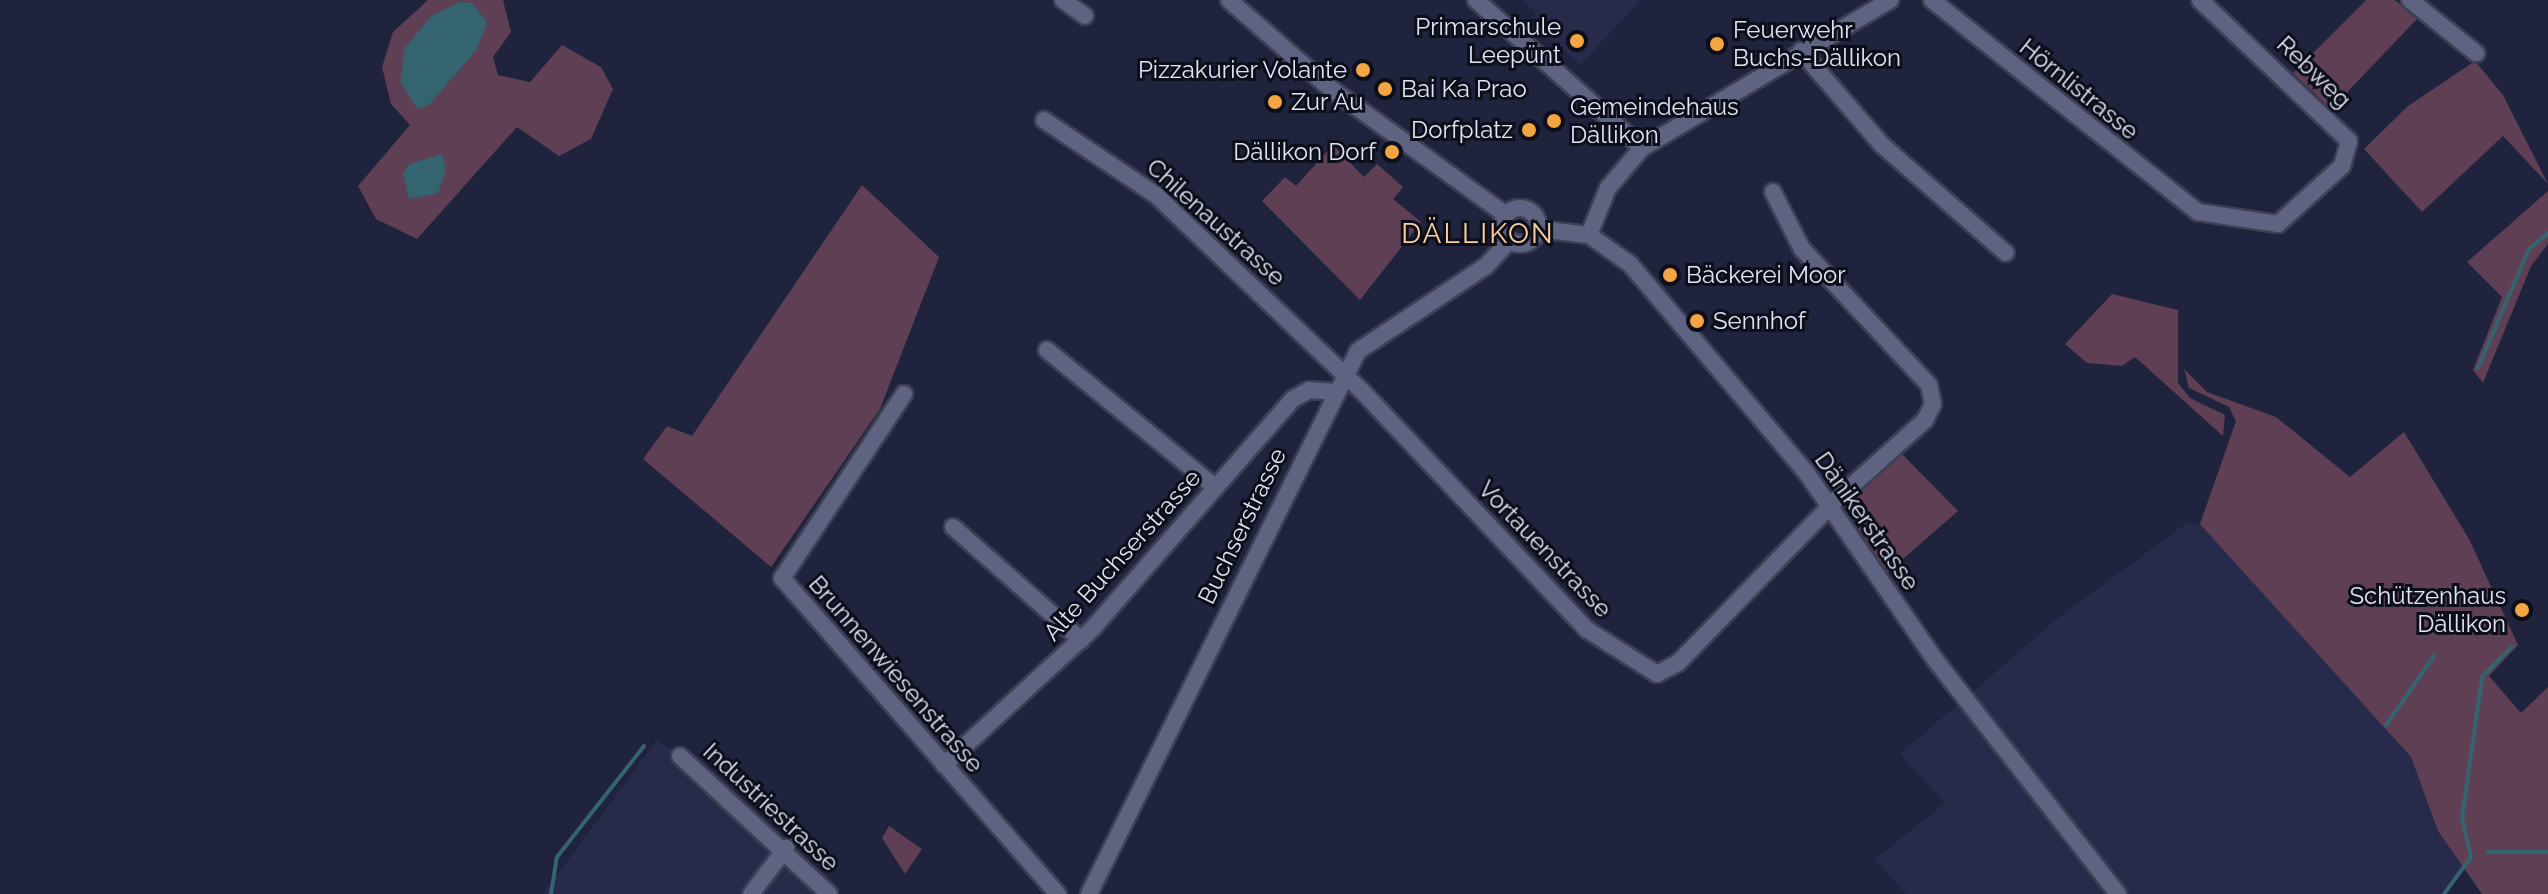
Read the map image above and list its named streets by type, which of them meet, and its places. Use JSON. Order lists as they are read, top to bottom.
{
  "streets": {
    "street": [
      "Rebweg",
      "Hörnlistrasse",
      "Chilenaustrasse",
      "Dänikerstrasse",
      "Buchserstrasse",
      "Vortauenstrasse",
      "Alte Buchserstrasse",
      "Brunnenwiesenstrasse",
      "Industriestrasse"
    ]
  },
  "crossings": [
    ["Rebweg", "Hörnlistrasse"],
    ["Chilenaustrasse", "Buchserstrasse"],
    ["Chilenaustrasse", "Vortauenstrasse"],
    ["Dänikerstrasse", "Vortauenstrasse"],
    ["Buchserstrasse", "Vortauenstrasse"],
    ["Buchserstrasse", "Alte Buchserstrasse"],
    ["Alte Buchserstrasse", "Brunnenwiesenstrasse"]
  ],
  "districts": ["DÄLLIKON"],
  "places": [
    "Primarschule Leepünt",
    "Feuerwehr Buchs-Dällikon",
    "Pizzakurier Volante",
    "Bai Ka Prao",
    "Zur Au",
    "Gemeindehaus Dällikon",
    "Dorfplatz",
    "Dällikon Dorf",
    "Bäckerei Moor",
    "Sennhof",
    "Schützenhaus Dällikon"
  ]
}
